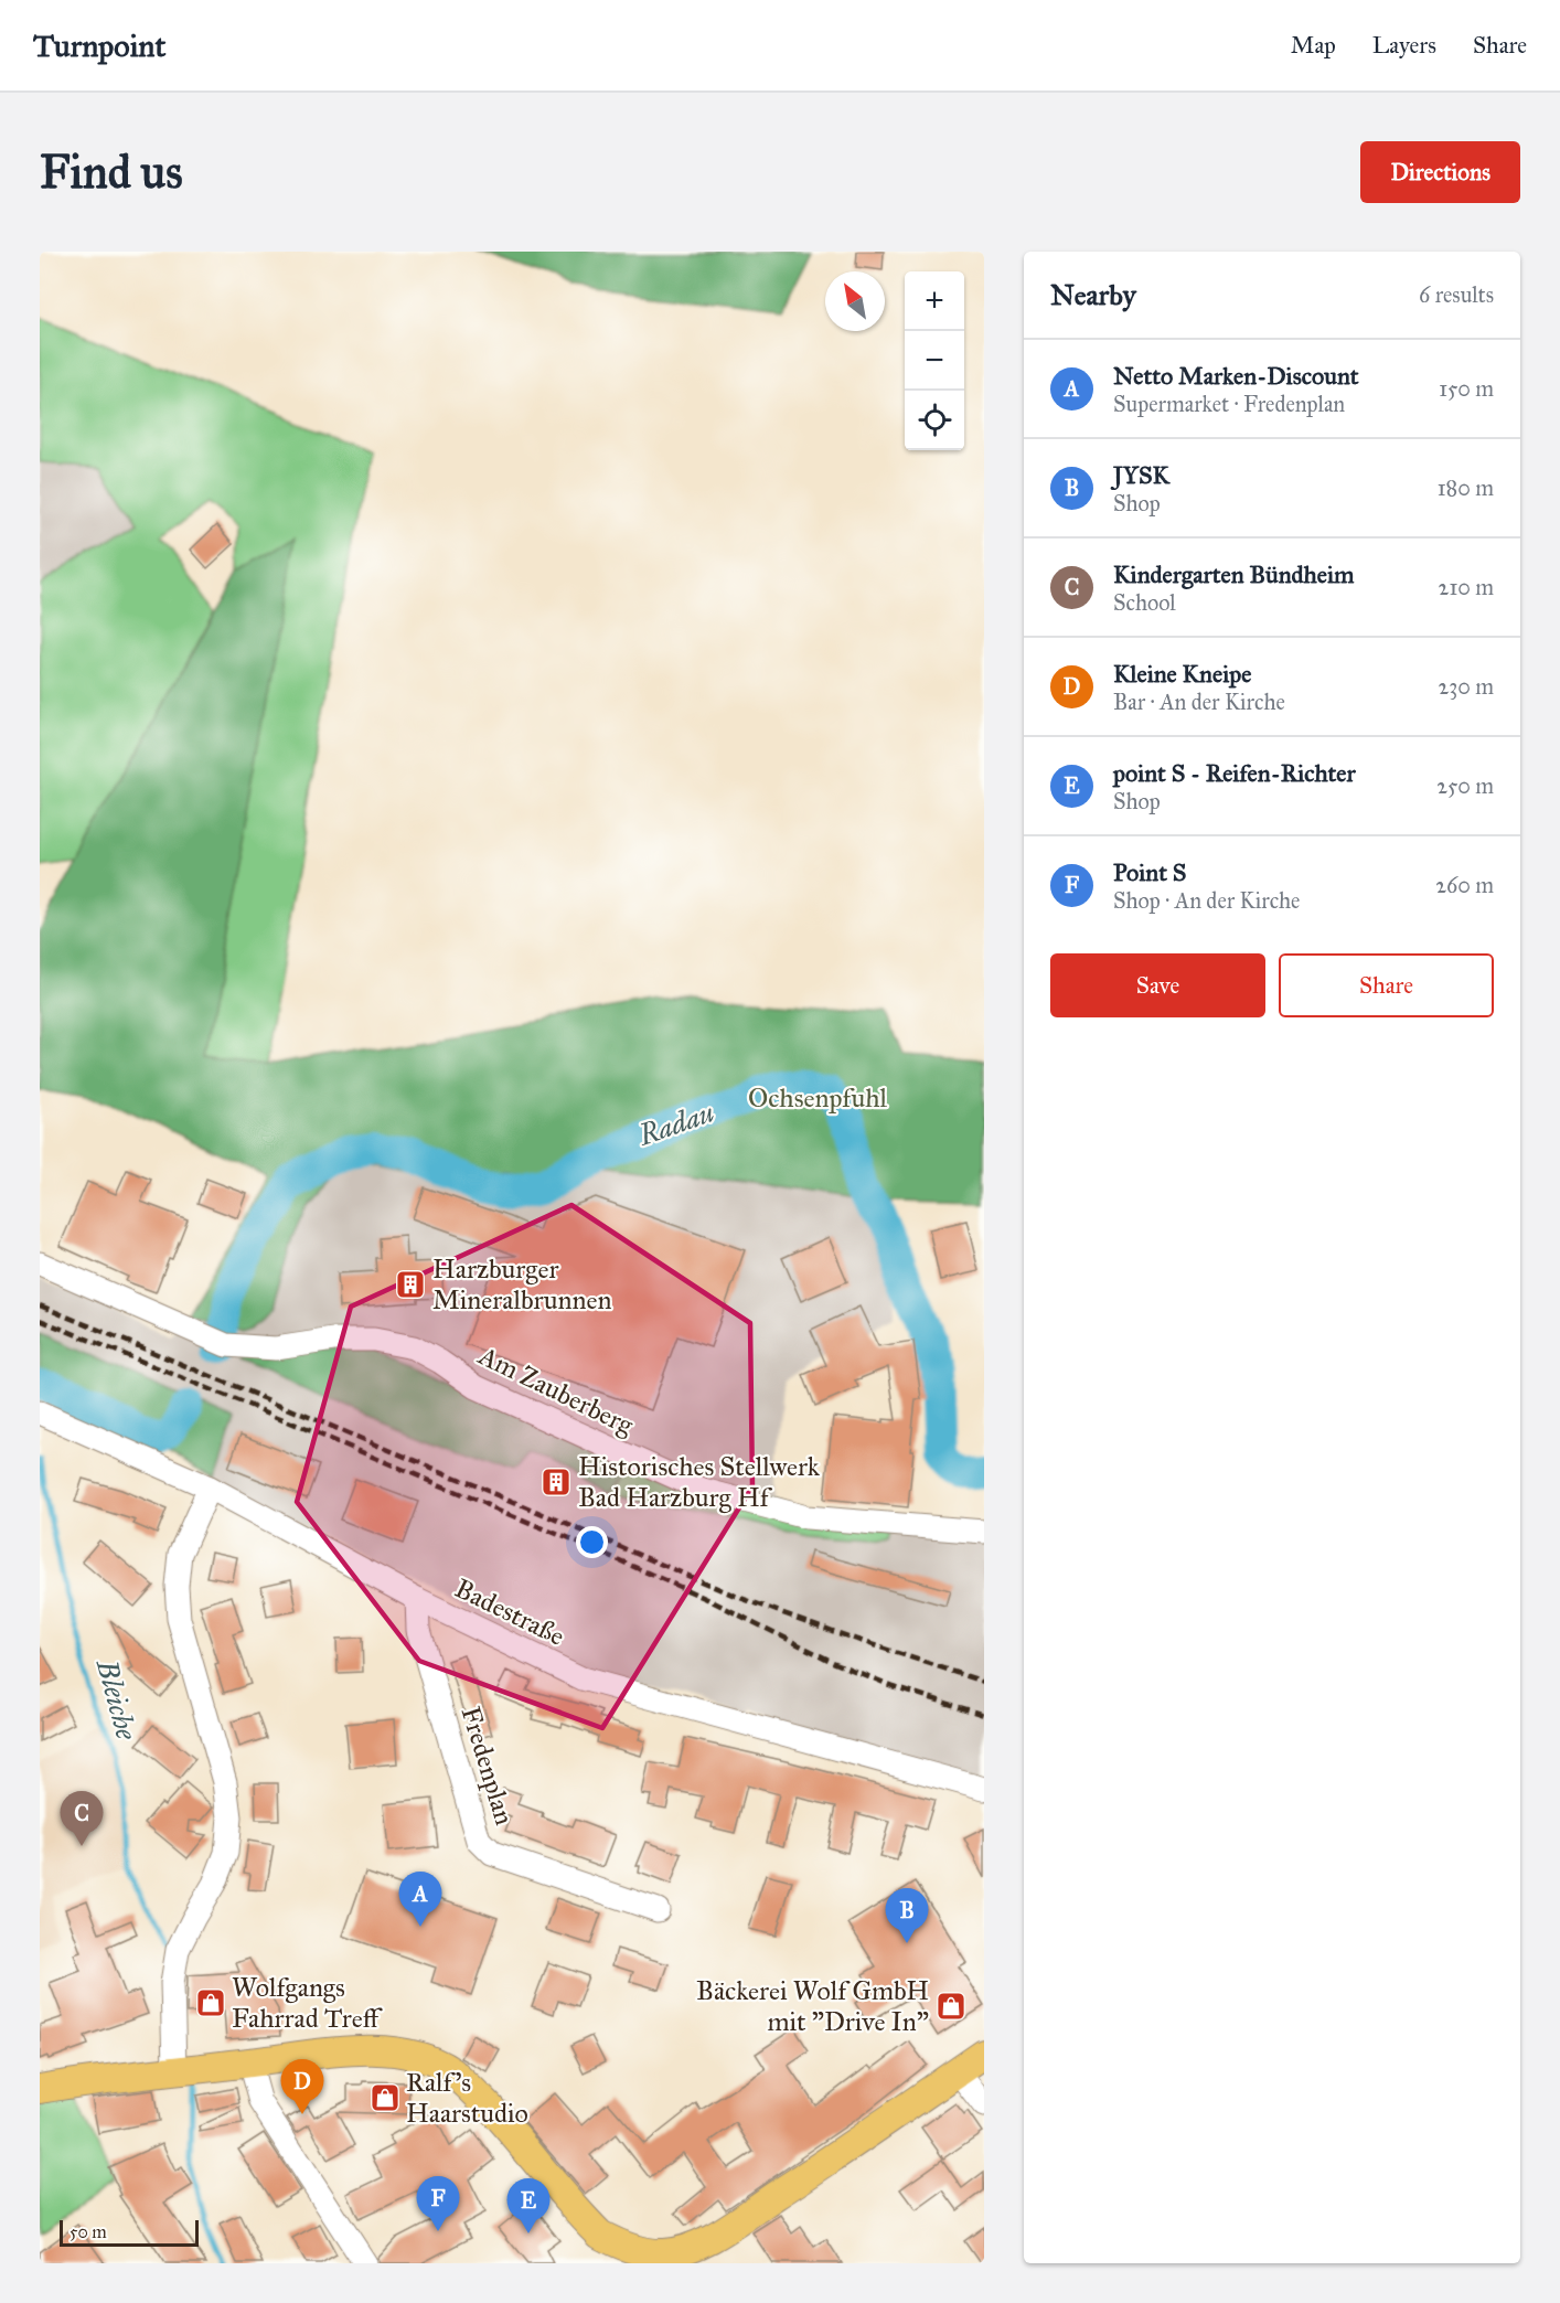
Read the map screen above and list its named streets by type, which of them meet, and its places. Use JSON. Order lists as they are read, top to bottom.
{
  "streets": {
    "street": ["Am Zauberberg", "Badestraße", "Fredenplan"]
  },
  "crossings": [
    ["Badestraße", "Fredenplan"]
  ],
  "water": ["Radau", "Bleiche"],
  "parks": ["Ochsenpfuhl"],
  "places": {
    "building": ["Harzburger Mineralbrunnen", "Historisches Stellwerk Bad Harzburg Hf"],
    "shop": ["Wolfgangs Fahrrad Treff", "Bäckerei Wolf GmbH mit \"Drive In\"", "Ralf's Haarstudio"]
  },
  "scale_bar": "50 m",
  "north": "top left",
  "page": {
    "header": "Turnpoint",
    "nav": ["Map", "Layers", "Share"],
    "buttons": [
      "Directions",
      ["Save", "Share"]
    ],
    "title": "Find us",
    "heading": ["Nearby", "6 results"],
    "map_buttons": ["+", "−"],
    "list": [
      {
        "mark": "A",
        "name": "Netto Marken-Discount",
        "note": "Supermarket · Fredenplan",
        "value": "150 m"
      },
      {
        "mark": "B",
        "name": "JYSK",
        "note": "Shop",
        "value": "180 m"
      },
      {
        "mark": "C",
        "name": "Kindergarten Bündheim",
        "note": "School",
        "value": "210 m"
      },
      {
        "mark": "D",
        "name": "Kleine Kneipe",
        "note": "Bar · An der Kirche",
        "value": "230 m"
      },
      {
        "mark": "E",
        "name": "point S - Reifen-Richter",
        "note": "Shop",
        "value": "250 m"
      },
      {
        "mark": "F",
        "name": "Point S",
        "note": "Shop · An der Kirche",
        "value": "260 m"
      }
    ],
    "pins": [
      "C",
      "A",
      "B",
      "D",
      "F",
      "E"
    ],
    "scale": "50 m"
  }
}
